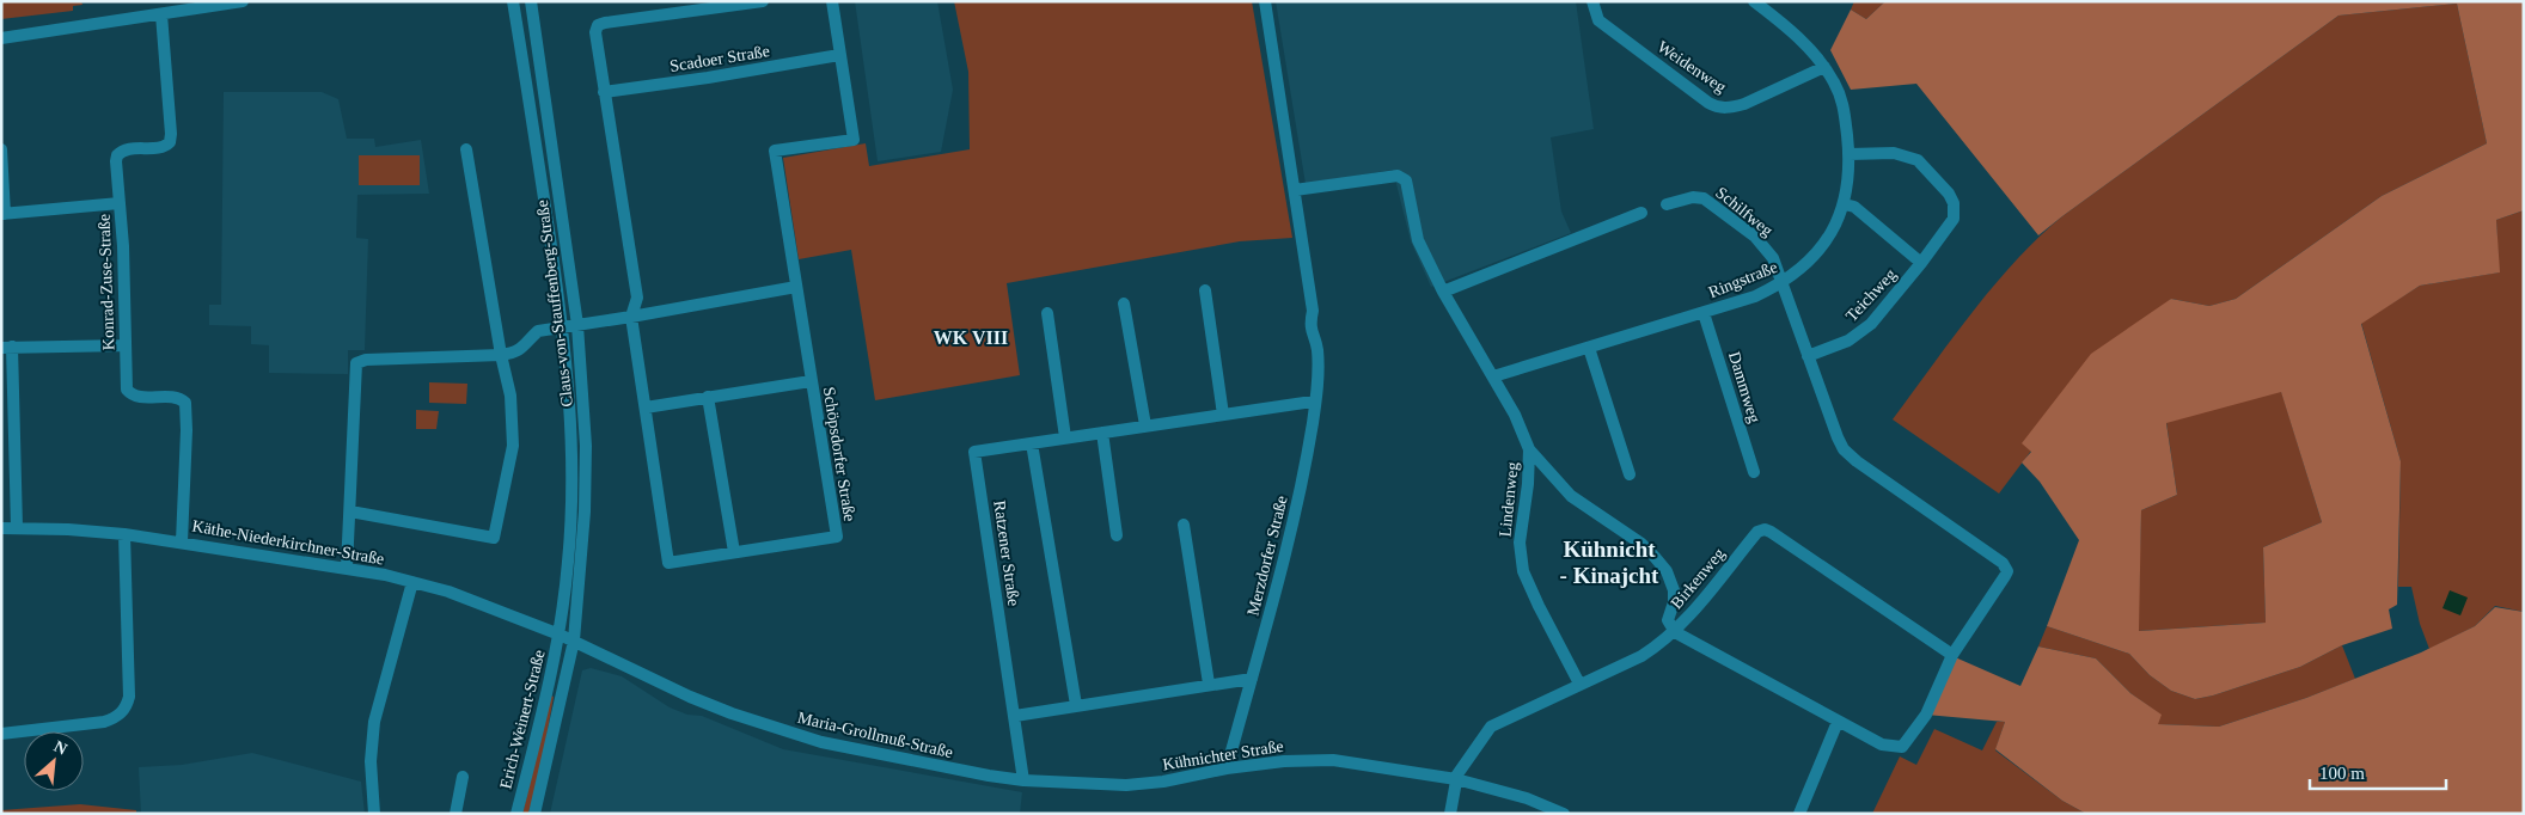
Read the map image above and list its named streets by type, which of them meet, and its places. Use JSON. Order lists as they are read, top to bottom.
{
  "streets": {
    "street": [
      "Scadoer Straße",
      "Weidenweg",
      "Schilfweg",
      "Ringstraße",
      "Konrad-Zuse-Straße",
      "Teichweg",
      "Claus-von-Stauffenberg-Straße",
      "Dammweg",
      "Schöpsdorfer Straße",
      "Lindenweg",
      "Käthe-Niederkirchner-Straße",
      "Ratzener Straße",
      "Merzdorfer Straße",
      "Birkenweg",
      "Erich-Weinert-Straße",
      "Maria-Grollmuß-Straße",
      "Kühnichter Straße"
    ]
  },
  "crossings": [
    ["Scadoer Straße", "Schöpsdorfer Straße"],
    ["Weidenweg", "Ringstraße"],
    ["Schilfweg", "Ringstraße"],
    ["Ringstraße", "Teichweg"],
    ["Ringstraße", "Dammweg"],
    ["Ringstraße", "Lindenweg"],
    ["Konrad-Zuse-Straße", "Käthe-Niederkirchner-Straße"],
    ["Teichweg", "Birkenweg"],
    ["Claus-von-Stauffenberg-Straße", "Käthe-Niederkirchner-Straße"],
    ["Claus-von-Stauffenberg-Straße", "Erich-Weinert-Straße"],
    ["Claus-von-Stauffenberg-Straße", "Maria-Grollmuß-Straße"],
    ["Lindenweg", "Merzdorfer Straße"],
    ["Lindenweg", "Birkenweg"],
    ["Käthe-Niederkirchner-Straße", "Erich-Weinert-Straße"],
    ["Käthe-Niederkirchner-Straße", "Maria-Grollmuß-Straße"],
    ["Ratzener Straße", "Merzdorfer Straße"],
    ["Ratzener Straße", "Maria-Grollmuß-Straße"],
    ["Ratzener Straße", "Kühnichter Straße"],
    ["Merzdorfer Straße", "Kühnichter Straße"],
    ["Erich-Weinert-Straße", "Maria-Grollmuß-Straße"],
    ["Maria-Grollmuß-Straße", "Kühnichter Straße"]
  ],
  "districts": ["WK VIII", "Kühnicht - Kinajcht"],
  "scale_bar": "100 m",
  "north": "top right"
}
